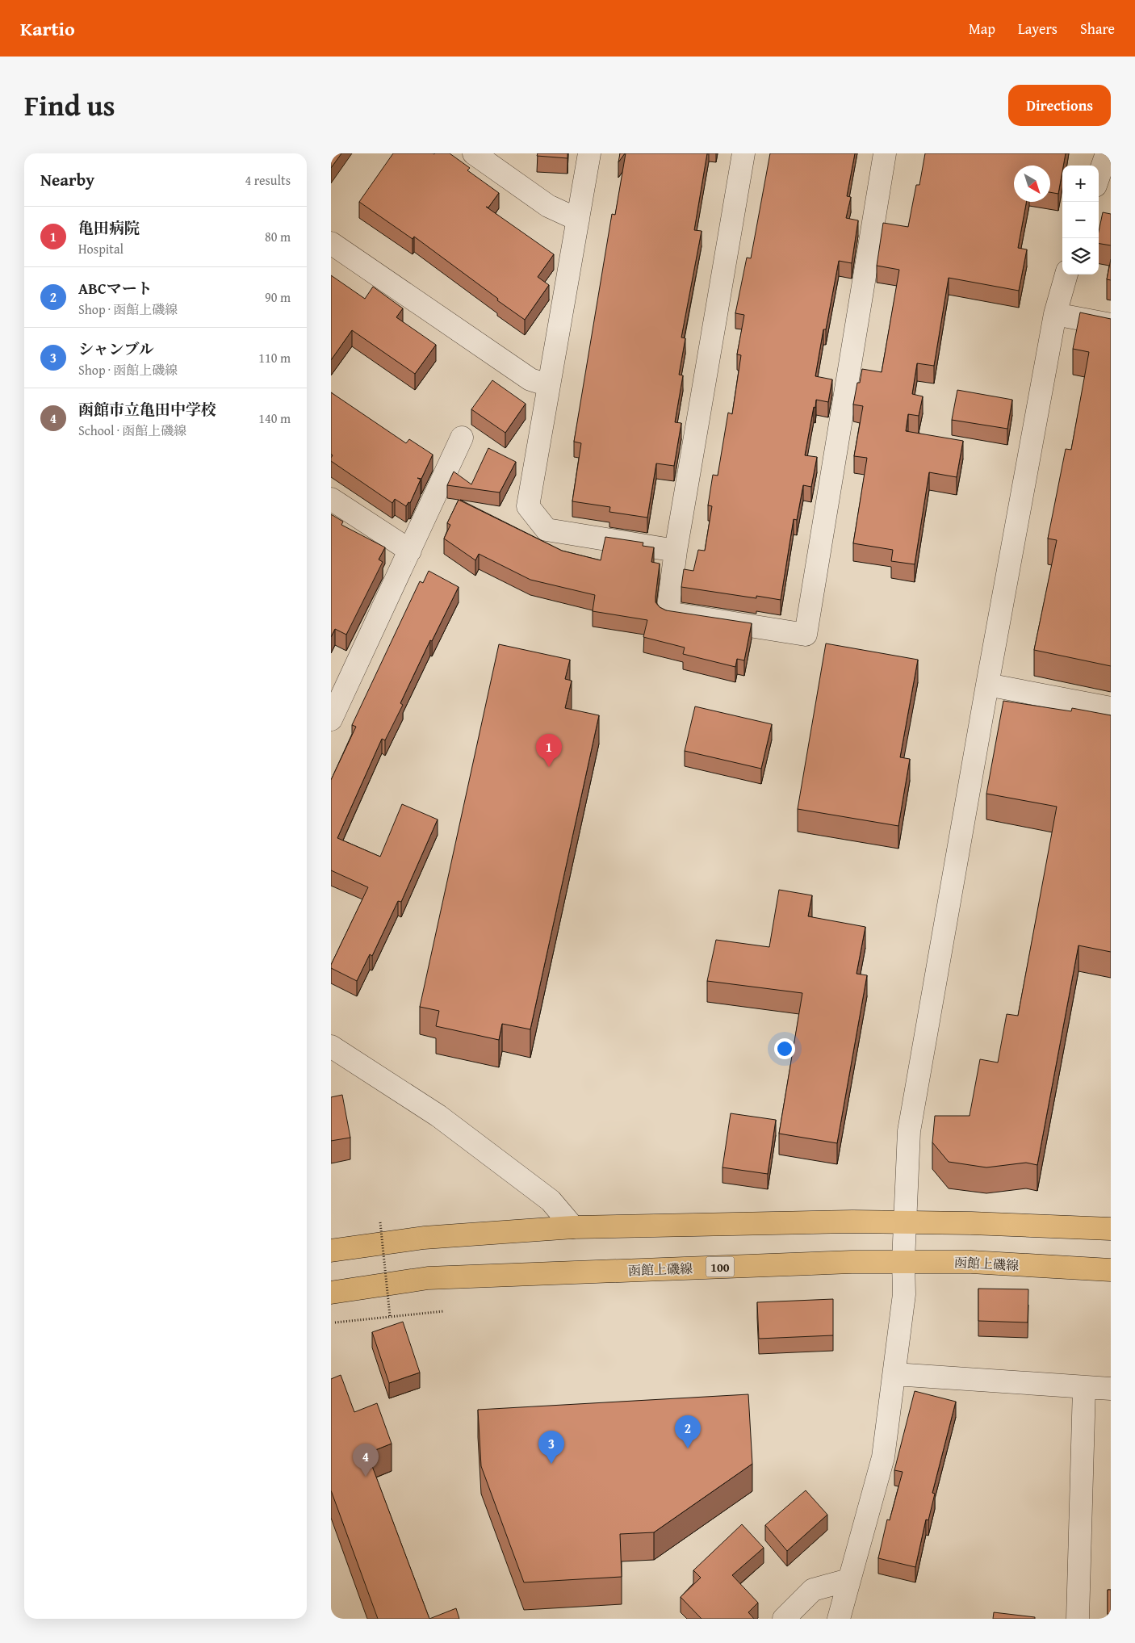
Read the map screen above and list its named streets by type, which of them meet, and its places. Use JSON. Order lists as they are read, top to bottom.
{
  "streets": {
    "main road": ["函館上磯線", "100"]
  },
  "north": "bottom right",
  "page": {
    "header": "Kartio",
    "nav": ["Map", "Layers", "Share"],
    "title": "Find us",
    "buttons": "Directions",
    "heading": ["Nearby", "4 results"],
    "map_buttons": ["+", "−"],
    "list": [
      {
        "mark": "1",
        "name": "亀田病院",
        "note": "Hospital",
        "value": "80 m"
      },
      {
        "mark": "2",
        "name": "ABCマート",
        "note": "Shop · 函館上磯線",
        "value": "90 m"
      },
      {
        "mark": "3",
        "name": "シャンブル",
        "note": "Shop · 函館上磯線",
        "value": "110 m"
      },
      {
        "mark": "4",
        "name": "函館市立亀田中学校",
        "note": "School · 函館上磯線",
        "value": "140 m"
      }
    ],
    "pins": [
      "1",
      "2",
      "3",
      "4"
    ]
  }
}
